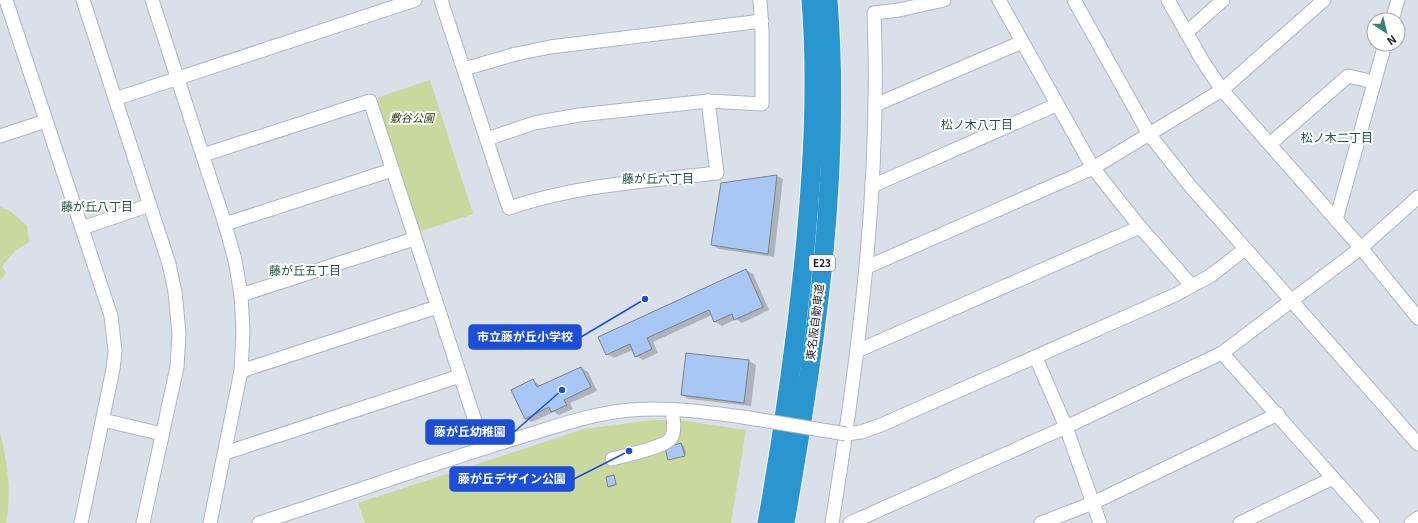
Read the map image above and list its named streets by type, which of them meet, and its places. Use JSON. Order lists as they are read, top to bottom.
{
  "streets": {
    "highway": ["E23", "東名阪自動車道"]
  },
  "districts": [
    "松ノ木八丁目",
    "松ノ木二丁目",
    "藤が丘六丁目",
    "藤が丘八丁目",
    "藤が丘五丁目"
  ],
  "parks": ["敷谷公園"],
  "places": ["市立藤が丘小学校", "藤が丘幼稚園", "藤が丘デザイン公園"],
  "north": "bottom right"
}
